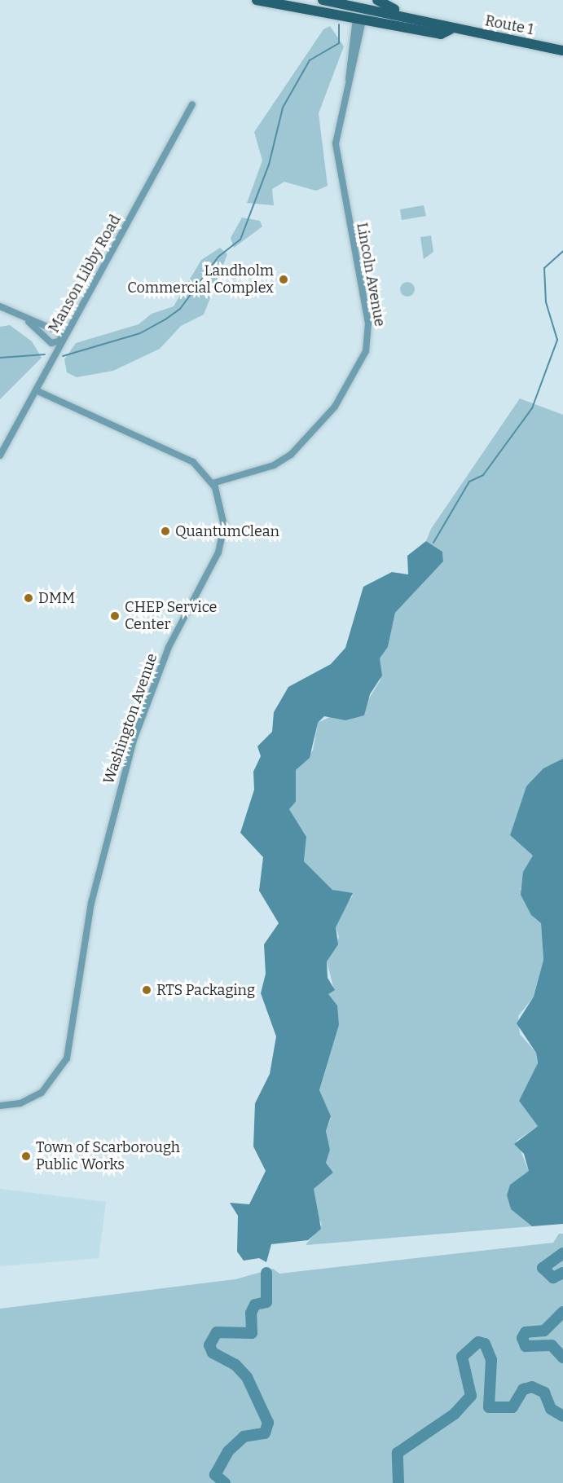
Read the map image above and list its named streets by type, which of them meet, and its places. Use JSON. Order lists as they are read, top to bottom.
{
  "streets": {
    "main road": ["Route 1"],
    "street": ["Manson Libby Road", "Lincoln Avenue", "Washington Avenue"]
  },
  "crossings": [
    ["Route 1", "Lincoln Avenue"],
    ["Manson Libby Road", "Washington Avenue"],
    ["Lincoln Avenue", "Washington Avenue"]
  ],
  "places": [
    "Landholm Commercial Complex",
    "QuantumClean",
    "DMM",
    "CHEP Service Center",
    "RTS Packaging",
    "Town of Scarborough Public Works"
  ]
}
